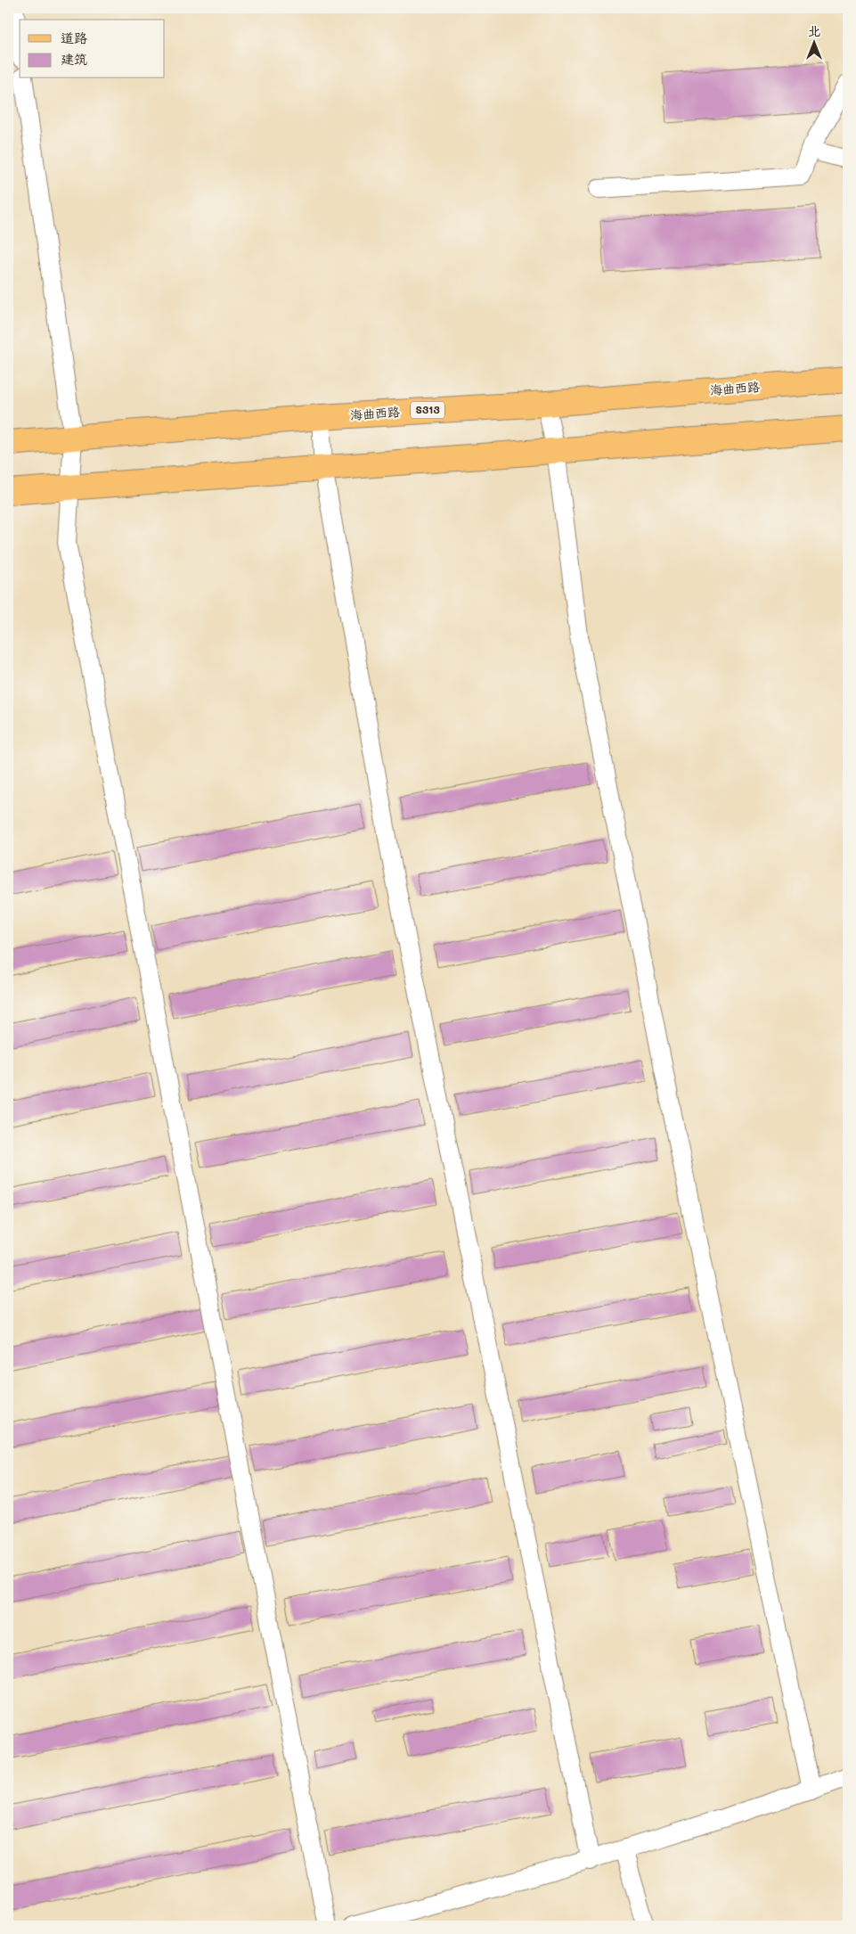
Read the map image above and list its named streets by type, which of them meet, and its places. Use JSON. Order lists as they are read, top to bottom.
{
  "streets": {
    "main road": ["海曲西路", "S313"]
  },
  "legend": ["道路", "建筑"],
  "north": "top"
}
